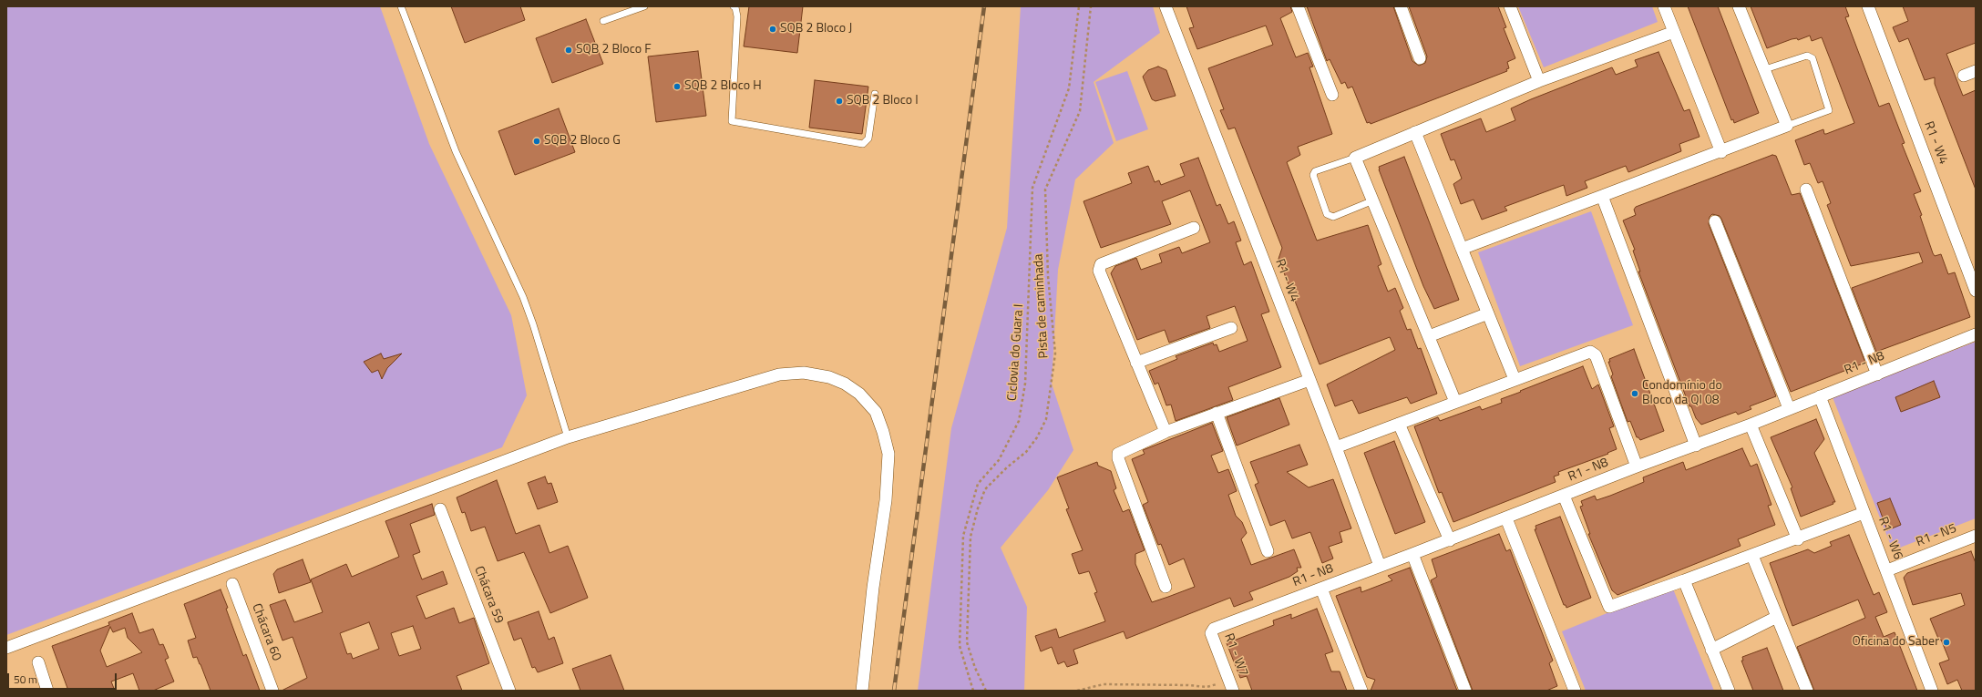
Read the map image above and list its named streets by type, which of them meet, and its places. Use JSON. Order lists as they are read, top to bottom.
{
  "streets": {
    "street": [
      "R1 - W4",
      "R1 - N8",
      "R1 - N5",
      "R1 - W6",
      "Chácara 59",
      "Chácara 60",
      "R1 - W7"
    ],
    "path": ["Pista de caminhada", "Ciclovia do Guara I"]
  },
  "crossings": [
    ["R1 - W4", "R1 - N8"],
    ["R1 - N8", "R1 - W6"],
    ["R1 - N8", "R1 - W7"],
    ["R1 - N5", "R1 - W6"]
  ],
  "places": [
    "SQB 2 Bloco J",
    "SQB 2 Bloco F",
    "SQB 2 Bloco H",
    "SQB 2 Bloco I",
    "SQB 2 Bloco G",
    "Condomínio do Bloco da QI 08",
    "Oficina do Saber"
  ],
  "scale_bar": "50 m"
}
